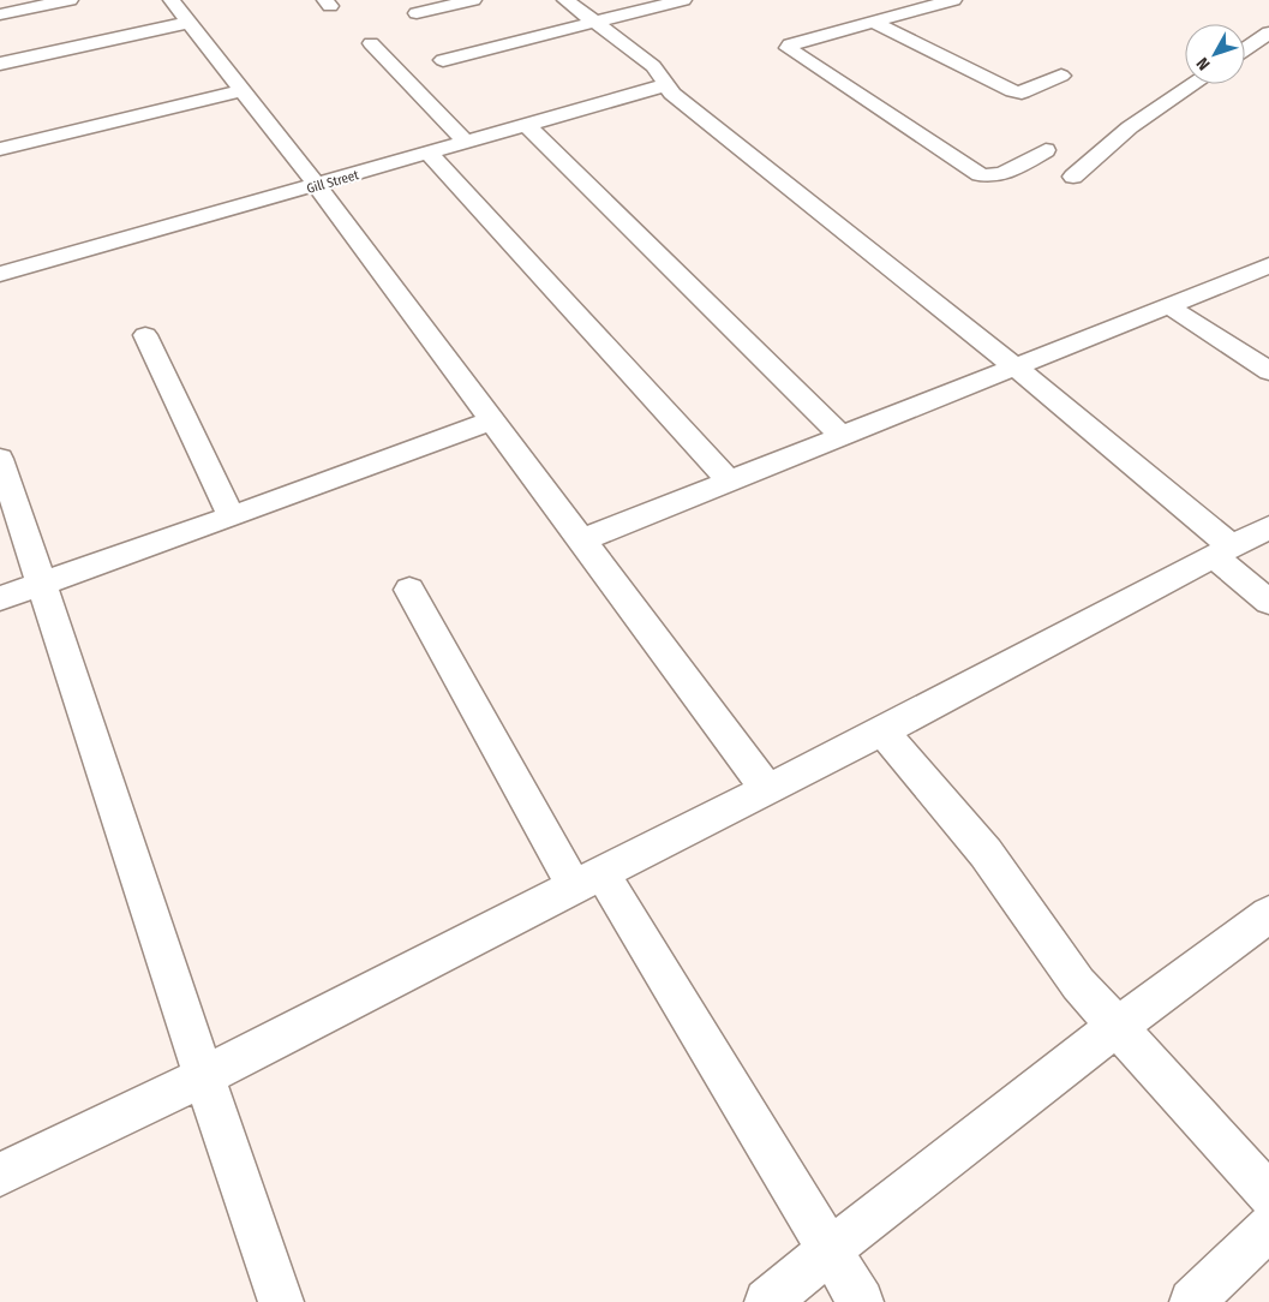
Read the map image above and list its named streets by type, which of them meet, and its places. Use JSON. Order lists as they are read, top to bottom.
{
  "streets": {
    "street": ["Gill Street"]
  },
  "north": "bottom left"
}
